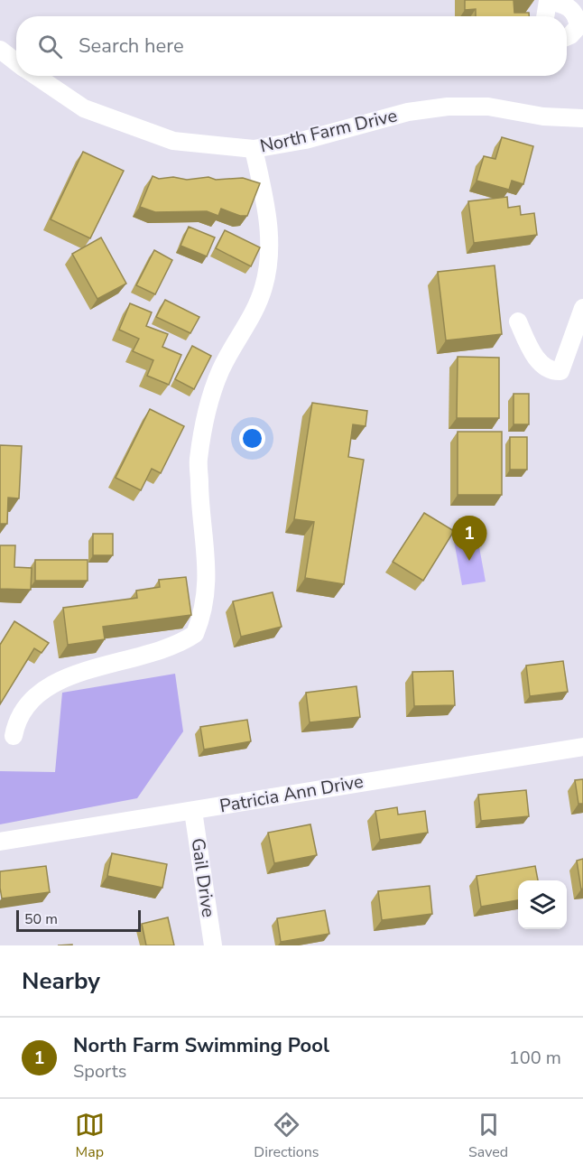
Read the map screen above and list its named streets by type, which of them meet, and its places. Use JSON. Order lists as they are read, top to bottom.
{
  "streets": {
    "street": ["North Farm Drive", "Patricia Ann Drive", "Gail Drive"]
  },
  "crossings": [
    ["Patricia Ann Drive", "Gail Drive"]
  ],
  "scale_bar": "50 m",
  "page": {
    "search": "Search here",
    "pins": "1",
    "scale": "50 m",
    "heading": "Nearby",
    "list": [
      {
        "mark": "1",
        "name": "North Farm Swimming Pool",
        "note": "Sports",
        "value": "100 m"
      }
    ],
    "nav": ["Map", "Directions", "Saved"]
  }
}
